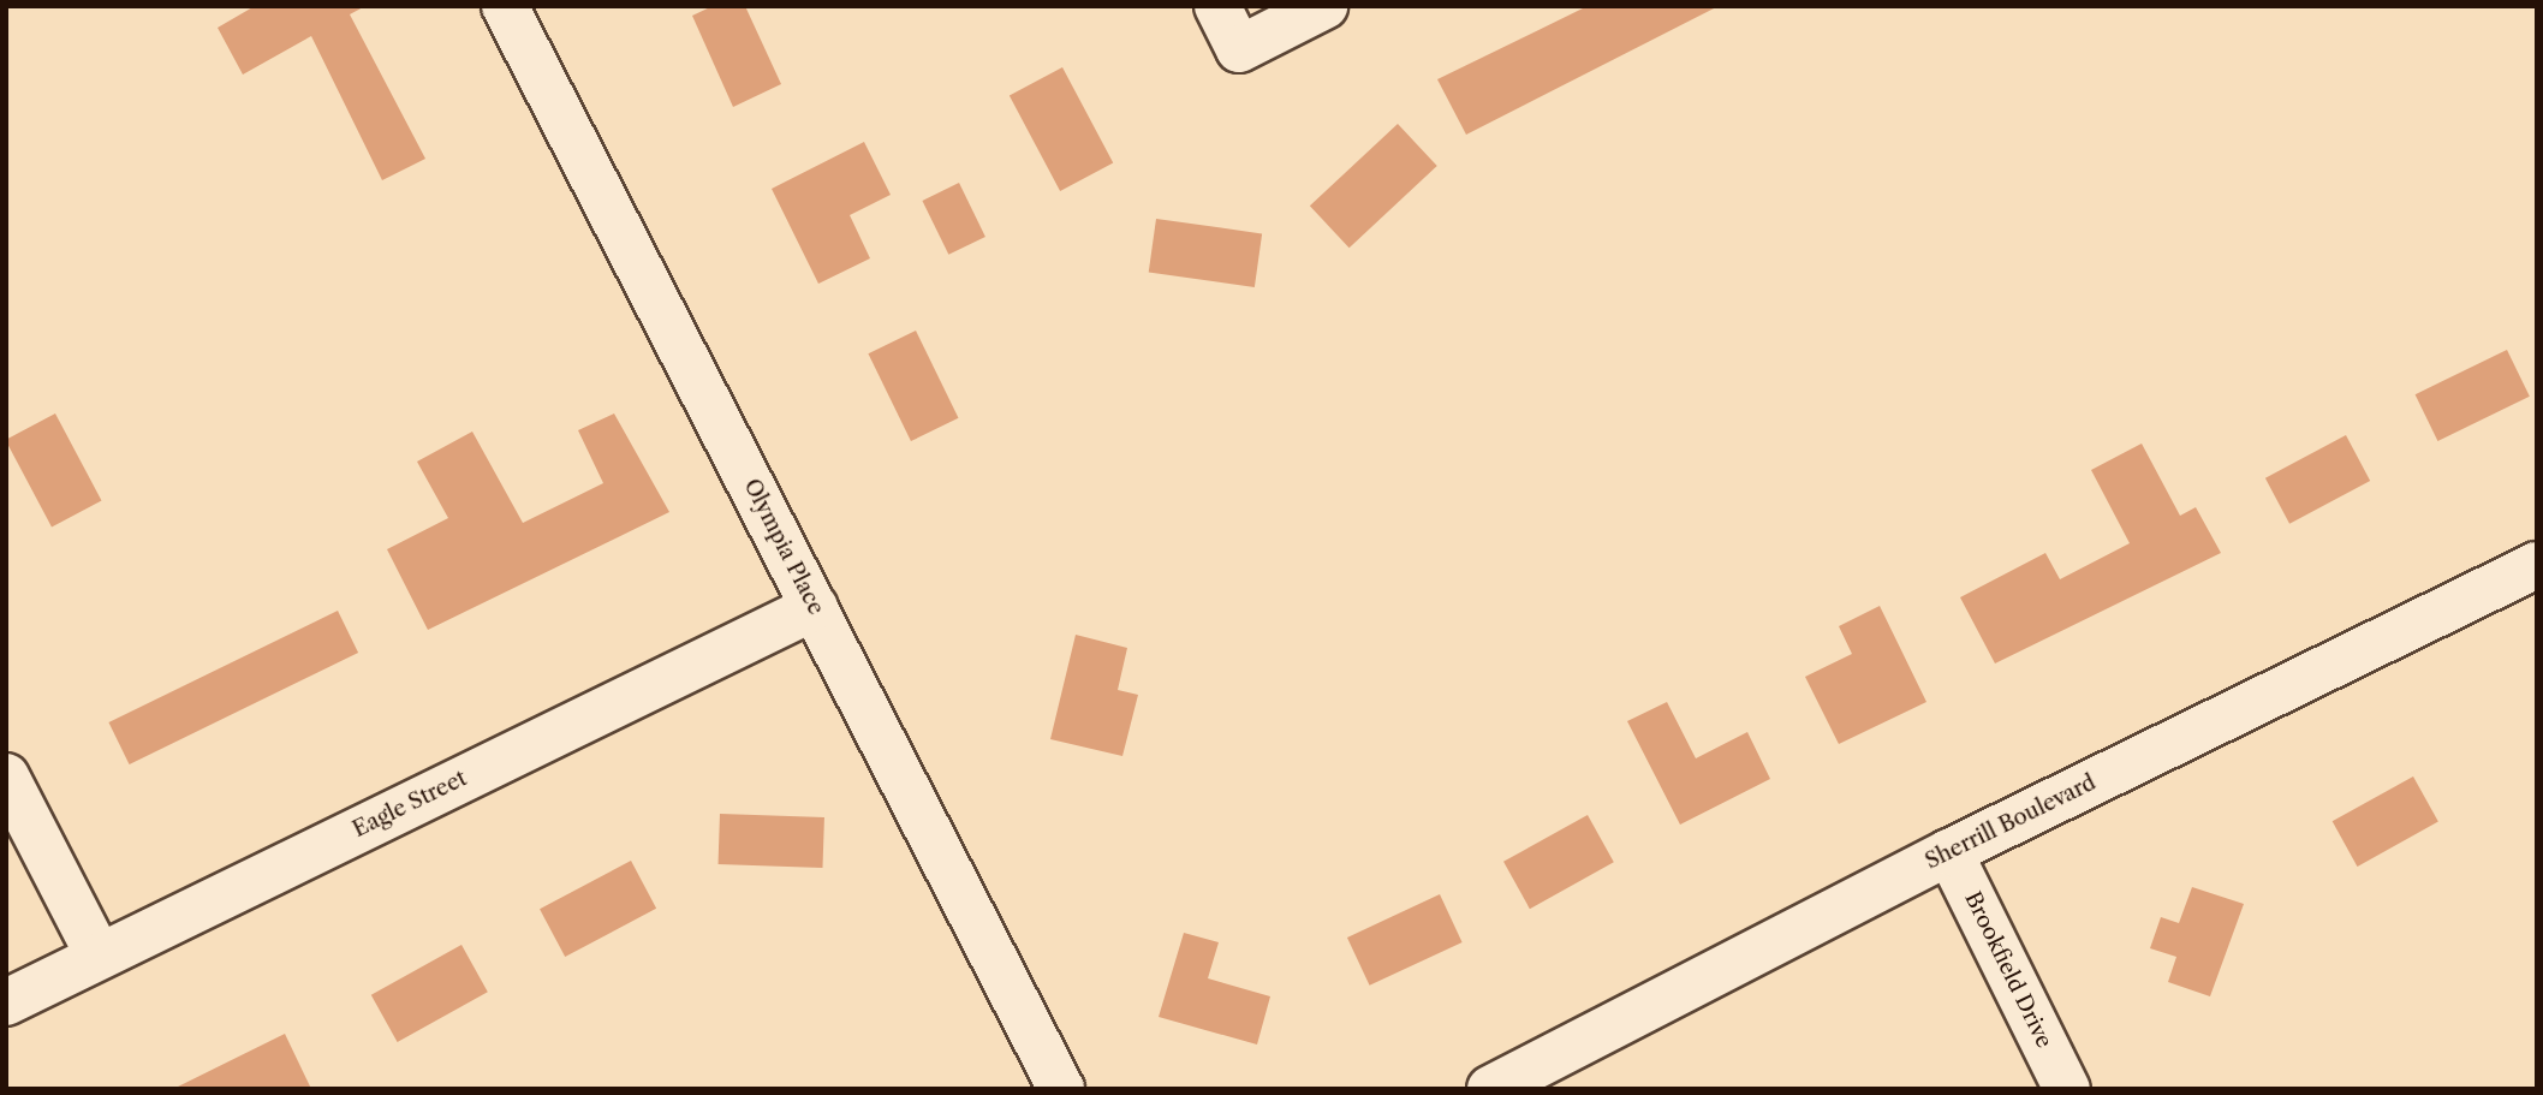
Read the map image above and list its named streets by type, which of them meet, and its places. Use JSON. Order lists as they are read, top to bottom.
{
  "streets": {
    "street": [
      "Olympia Place",
      "Eagle Street",
      "Sherrill Boulevard",
      "Brookfield Drive"
    ]
  },
  "crossings": [
    ["Olympia Place", "Eagle Street"],
    ["Sherrill Boulevard", "Brookfield Drive"]
  ]
}
